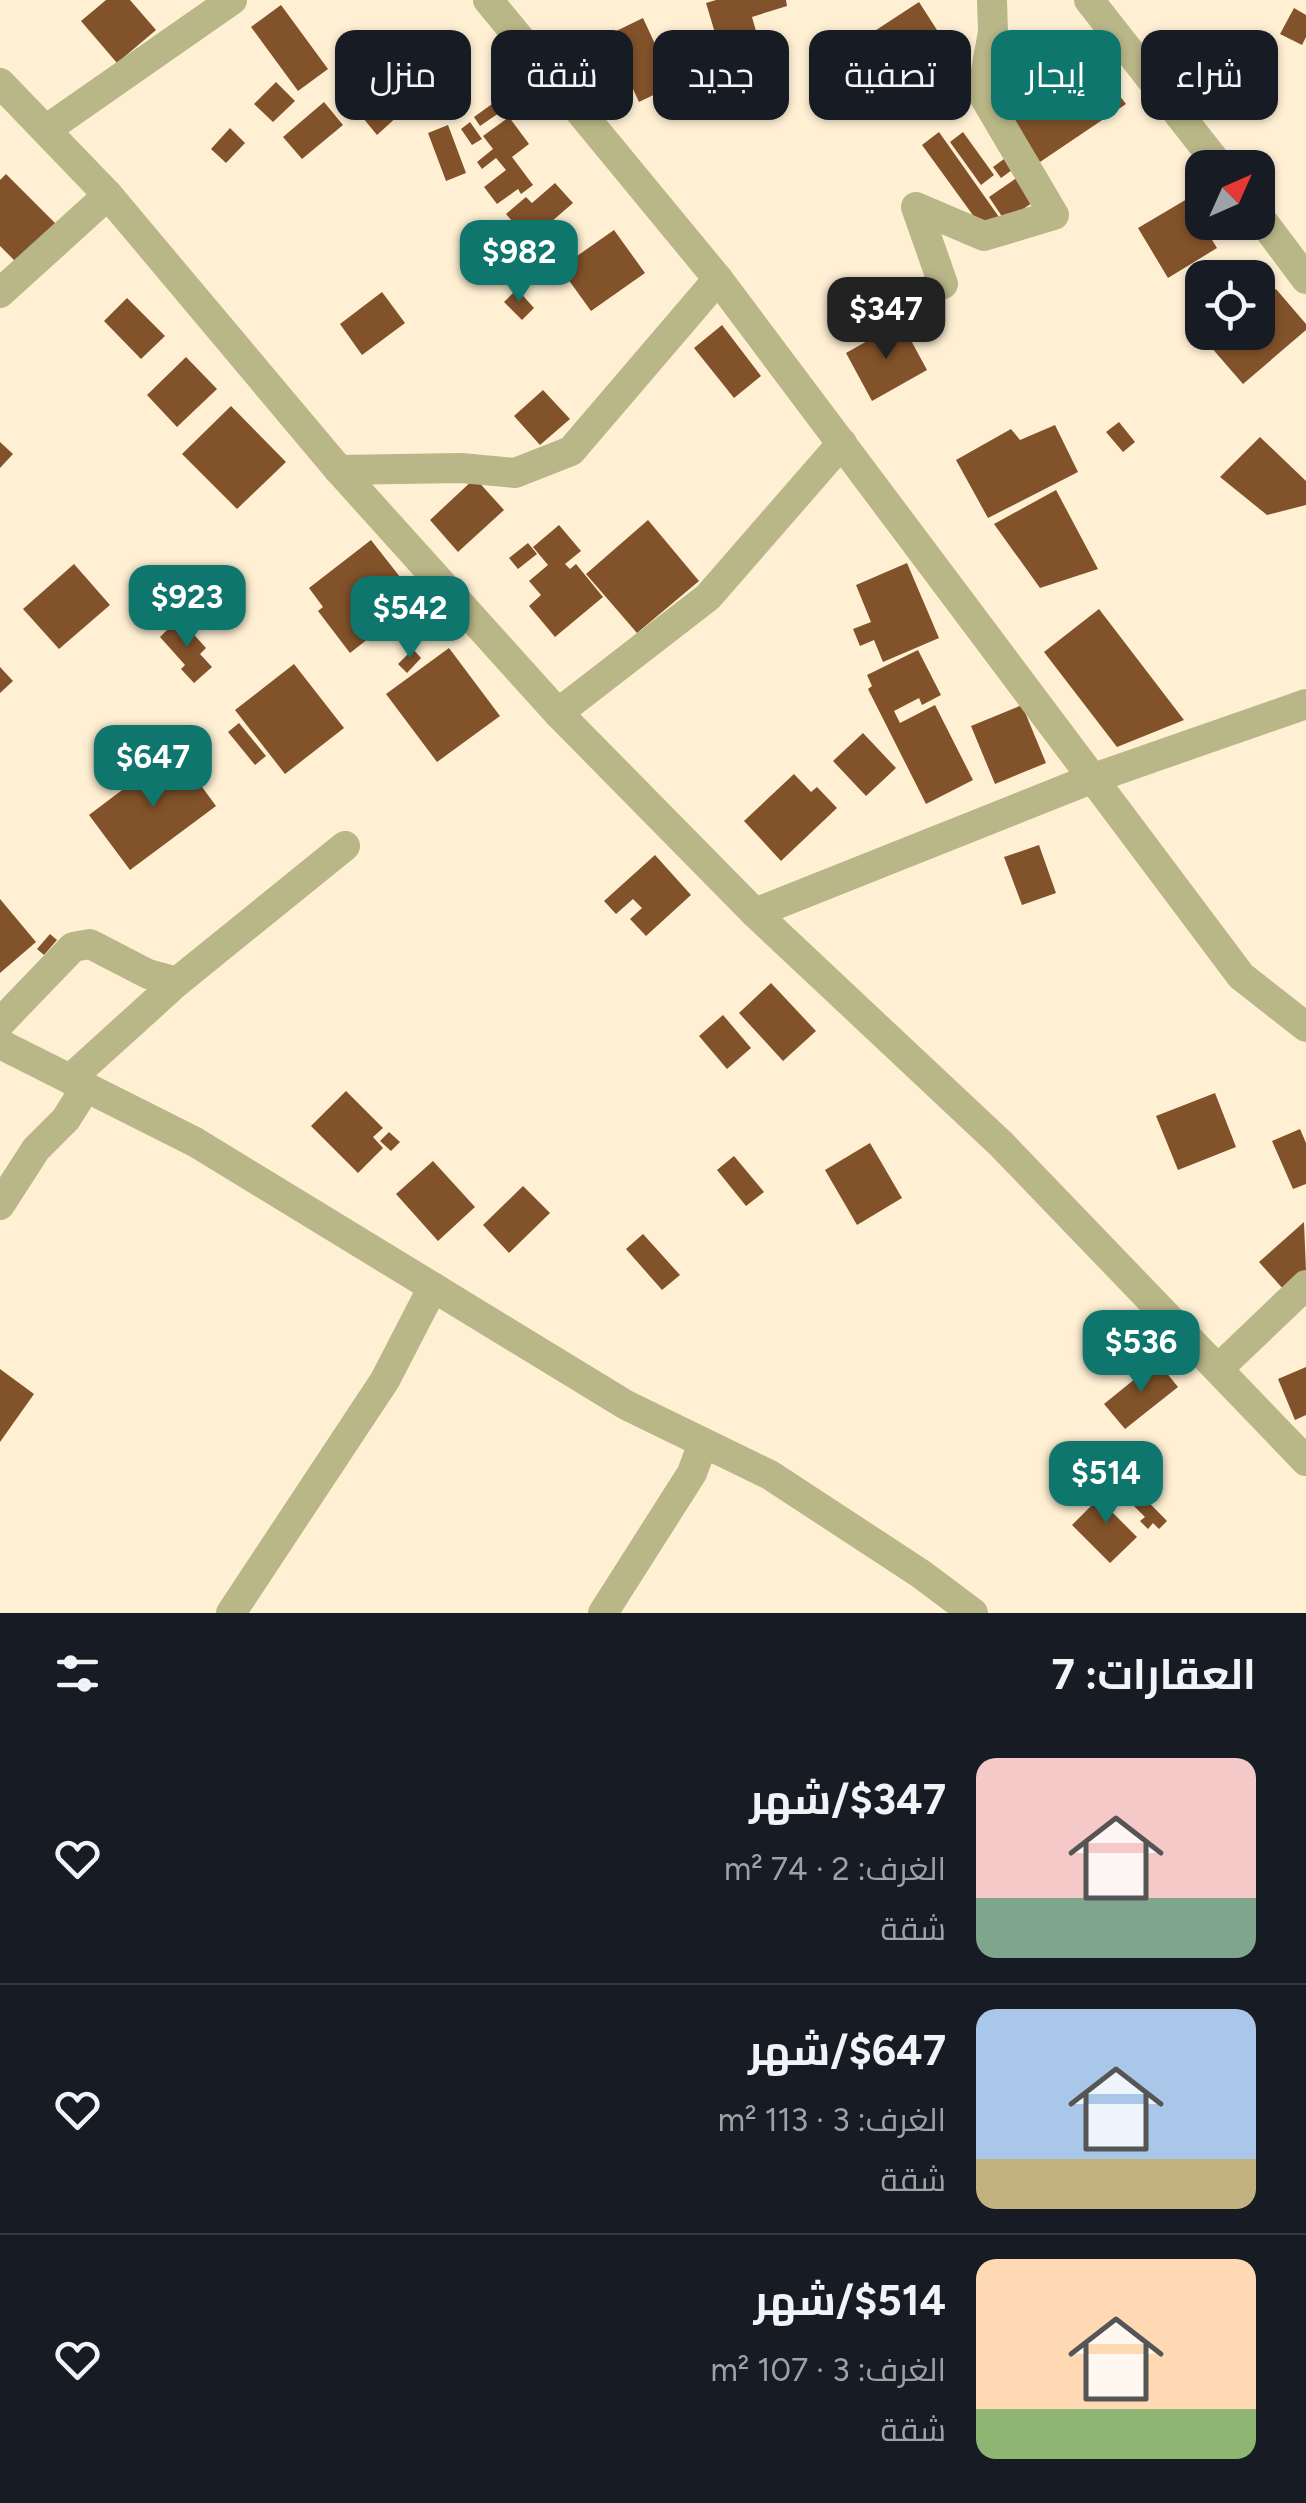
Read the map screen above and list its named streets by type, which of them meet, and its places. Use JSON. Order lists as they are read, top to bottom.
{
  "north": "top right",
  "page": {
    "chip": [
      "شراء",
      "إيجار",
      "تصفية",
      "جديد",
      "شقة",
      "منزل"
    ],
    "price": [
      "$982",
      "$347",
      "$923",
      "$542",
      "$647",
      "$536",
      "$514"
    ],
    "heading": "العقارات: 7",
    "list": [
      {
        "name": "$347/شهر",
        "note": "الغرف: 2 · 74 m² · شقة"
      },
      {
        "name": "$647/شهر",
        "note": "الغرف: 3 · 113 m² · شقة"
      },
      {
        "name": "$514/شهر",
        "note": "الغرف: 3 · 107 m² · شقة"
      }
    ]
  }
}
